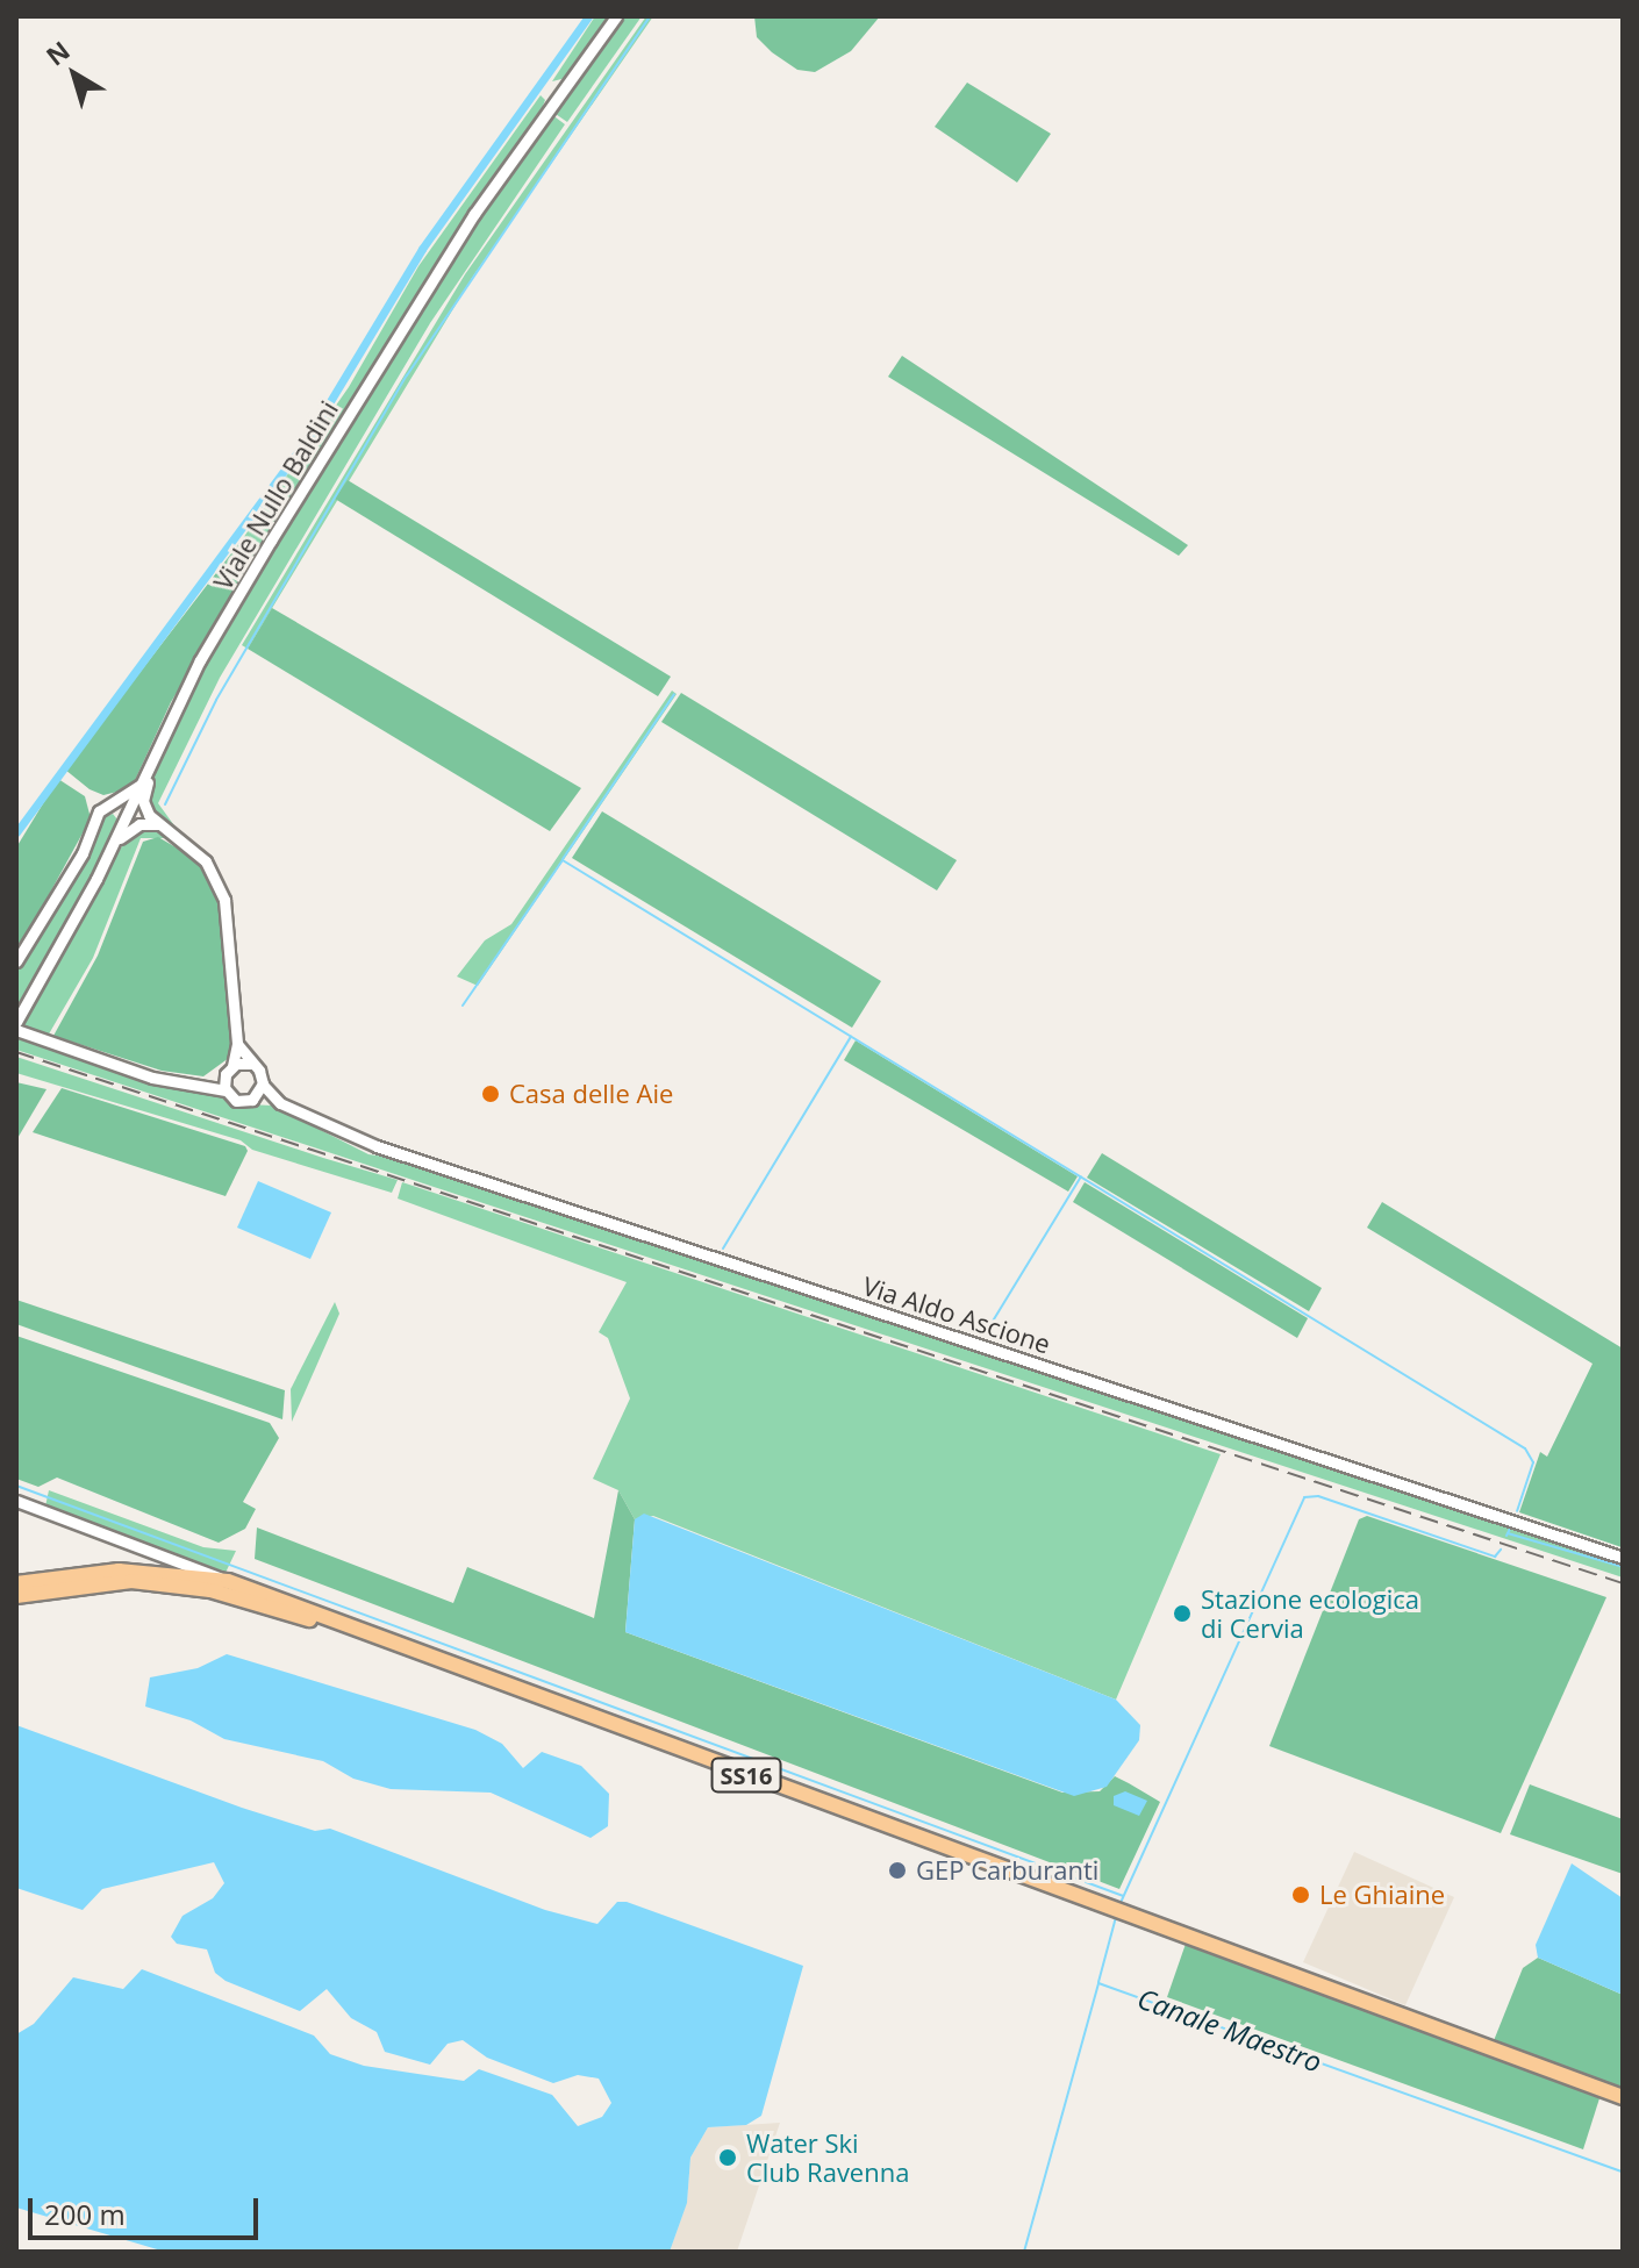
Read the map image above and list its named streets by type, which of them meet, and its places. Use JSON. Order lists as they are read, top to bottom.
{
  "streets": {
    "main road": ["SS16"],
    "street": ["Viale Nullo Baldini", "Via Aldo Ascione"]
  },
  "water": ["Canale Maestro"],
  "places": [
    "Casa delle Aie",
    "Stazione ecologica di Cervia",
    "GEP Carburanti",
    "Le Ghiaine",
    "Water Ski Club Ravenna"
  ],
  "scale_bar": "200 m",
  "north": "top left"
}
